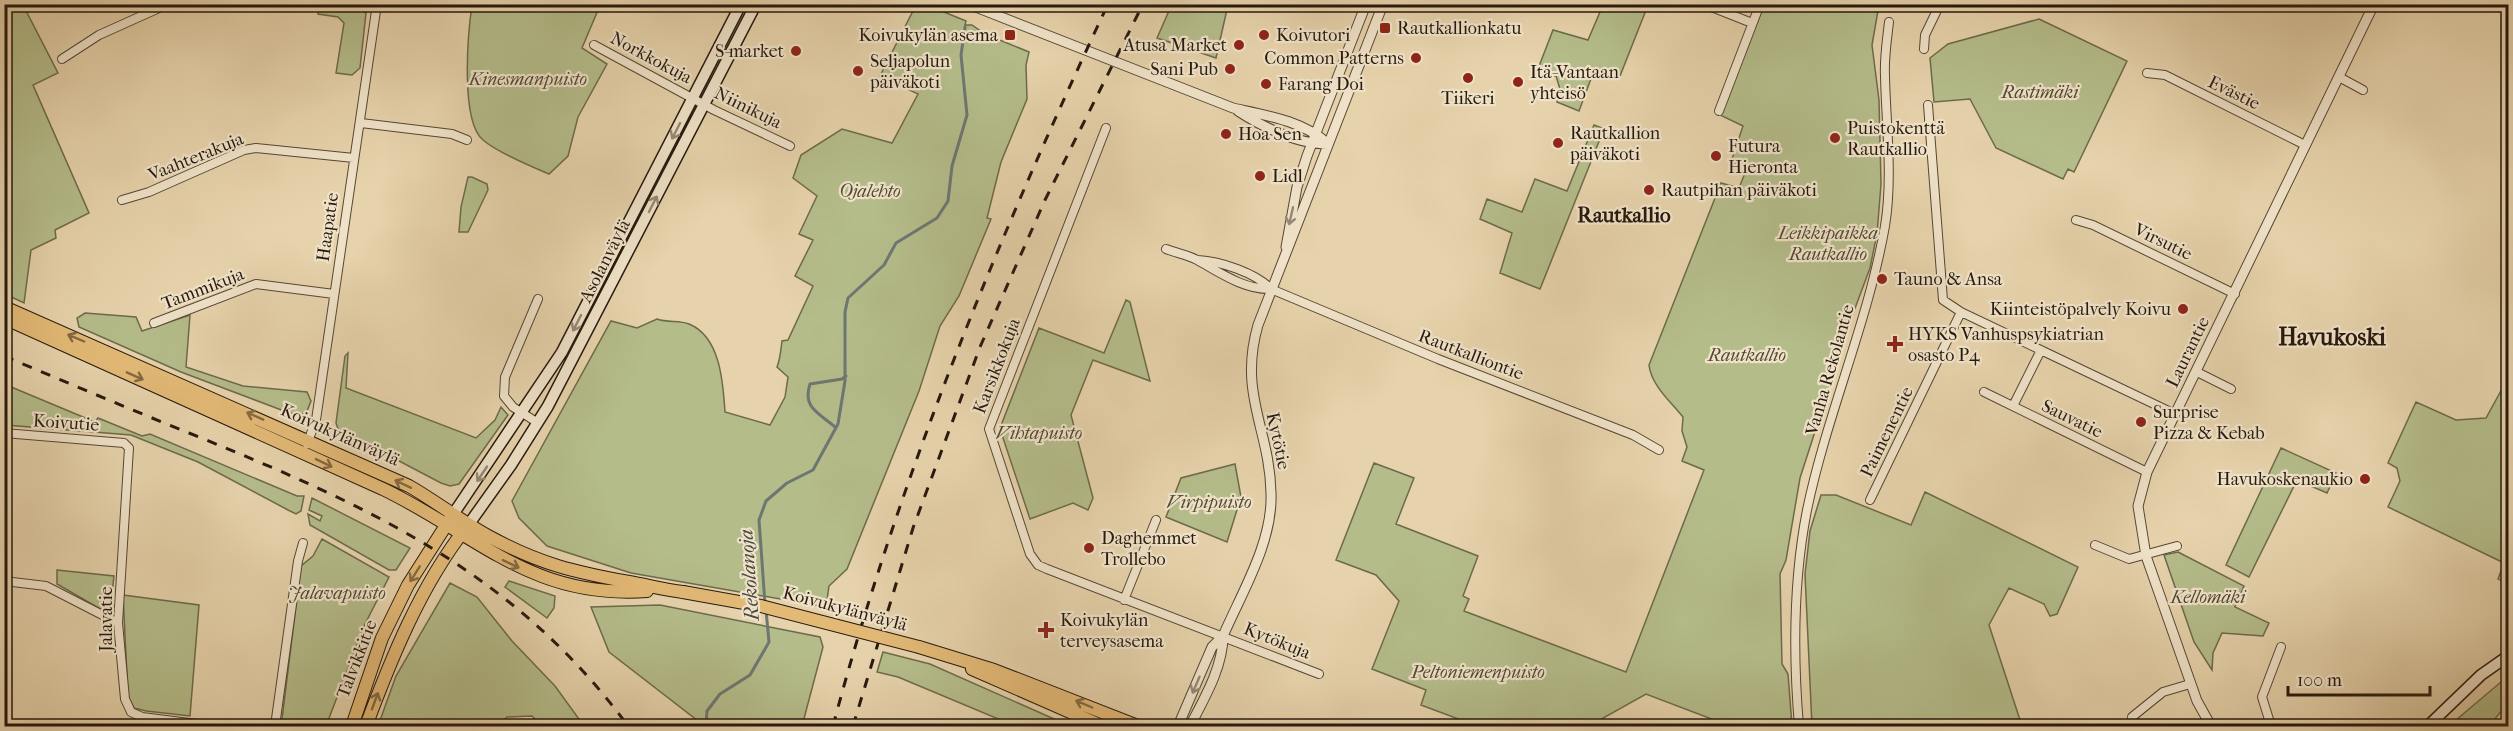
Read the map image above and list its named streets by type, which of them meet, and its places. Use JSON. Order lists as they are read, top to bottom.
{
  "streets": {
    "main road": ["Asolanväylä", "Koivukylänväylä", "Talvikkitie"],
    "street": [
      "Norkkokuja",
      "Evästie",
      "Niinikuja",
      "Vaahterakuja",
      "Haapatie",
      "Virsutie",
      "Tammikuja",
      "Laurantie",
      "Rautkalliontie",
      "Karsikkokuja",
      "Vanha Rekolantie",
      "Sauvatie",
      "Koivutie",
      "Paimenentie",
      "Kytötie",
      "Jalavatie",
      "Kytökuja"
    ]
  },
  "crossings": [
    ["Norkkokuja", "Niinikuja"],
    ["Norkkokuja", "Asolanväylä"],
    ["Evästie", "Laurantie"],
    ["Niinikuja", "Asolanväylä"],
    ["Vaahterakuja", "Haapatie"],
    ["Haapatie", "Tammikuja"],
    ["Haapatie", "Koivukylänväylä"],
    ["Virsutie", "Laurantie"],
    ["Asolanväylä", "Koivukylänväylä"],
    ["Asolanväylä", "Talvikkitie"],
    ["Laurantie", "Sauvatie"],
    ["Rautkalliontie", "Kytötie"],
    ["Karsikkokuja", "Kytötie"],
    ["Karsikkokuja", "Kytökuja"],
    ["Koivutie", "Jalavatie"],
    ["Koivukylänväylä", "Talvikkitie"],
    ["Kytötie", "Kytökuja"]
  ],
  "districts": ["Rautkallio", "Havukoski"],
  "water": ["Rekolanoja"],
  "parks": [
    "Kinesmanpuisto",
    "Rastimäki",
    "Ojalehto",
    "Leikkipaikka Rautkallio",
    "Rautkallio",
    "Vihtapuisto",
    "Virpipuisto",
    "Jalavapuisto",
    "Kellomäki",
    "Peltoniemenpuisto"
  ],
  "places": {
    "transit": ["Rautkallionkatu", "Koivukylän asema"],
    "other": [
      "Koivutori",
      "Atusa Market",
      "S-market",
      "Common Patterns",
      "Sani Pub",
      "Seljapolun päiväkoti",
      "Tiikeri",
      "Itä-Vantaan yhteisö",
      "Farang Doi",
      "Hoa Sen",
      "Puistokenttä Rautkallio",
      "Rautkallion päiväkoti",
      "Futura Hieronta",
      "Lidl",
      "Rautpihan päiväkoti",
      "Tauno & Ansa",
      "Kiinteistöpalvely Koivu",
      "Surprise Pizza & Kebab",
      "Havukoskenaukio",
      "Daghemmet Trollebo"
    ],
    "health": ["HYKS Vanhuspsykiatrian osasto P4", "Koivukylän terveysasema"]
  },
  "scale_bar": "100 m"
}
